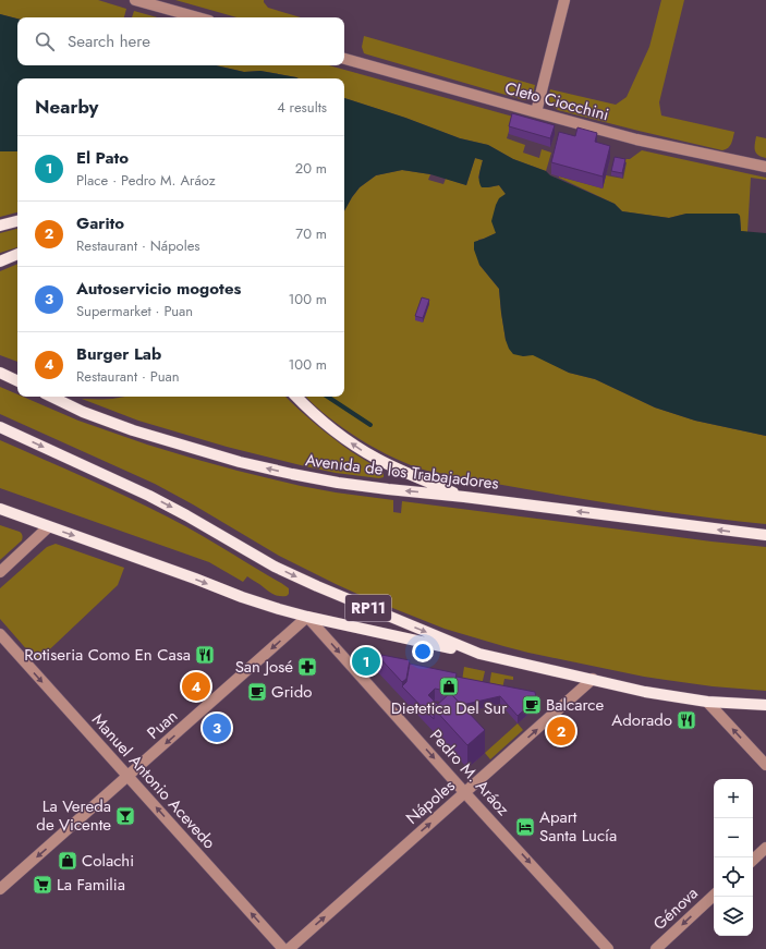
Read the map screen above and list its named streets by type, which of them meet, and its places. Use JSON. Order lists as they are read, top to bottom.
{
  "streets": {
    "main road": ["Avenida de los Trabajadores", "RP11"],
    "street": [
      "Cleto Ciocchini",
      "Puan",
      "Pedro M. Aráoz",
      "Manuel Antonio Acevedo",
      "Nápoles",
      "Génova"
    ]
  },
  "crossings": [
    ["RP11", "Nápoles"],
    ["Puan", "Pedro M. Aráoz"],
    ["Puan", "Manuel Antonio Acevedo"],
    ["Pedro M. Aráoz", "Nápoles"]
  ],
  "one_way": [
    "Puan",
    "Pedro M. Aráoz",
    "Nápoles",
    "Génova"
  ],
  "places": {
    "restaurant": ["Rotiseria Como En Casa", "Adorado"],
    "pharmacy": ["San José"],
    "shop": ["Dietetica Del Sur", "Colachi"],
    "cafe": ["Grido", "Balcarce"],
    "bar": ["La Vereda de Vicente"],
    "hotel": ["Apart Santa Lucía"],
    "supermarket": ["La Familia"]
  },
  "page": {
    "search": "Search here",
    "heading": ["Nearby", "4 results"],
    "list": [
      {
        "mark": "1",
        "name": "El Pato",
        "note": "Place · Pedro M. Aráoz",
        "value": "20 m"
      },
      {
        "mark": "2",
        "name": "Garito",
        "note": "Restaurant · Nápoles",
        "value": "70 m"
      },
      {
        "mark": "3",
        "name": "Autoservicio mogotes",
        "note": "Supermarket · Puan",
        "value": "100 m"
      },
      {
        "mark": "4",
        "name": "Burger Lab",
        "note": "Restaurant · Puan",
        "value": "100 m"
      }
    ],
    "pins": [
      "1",
      "4",
      "3",
      "2"
    ],
    "map_buttons": ["+", "−"]
  }
}
